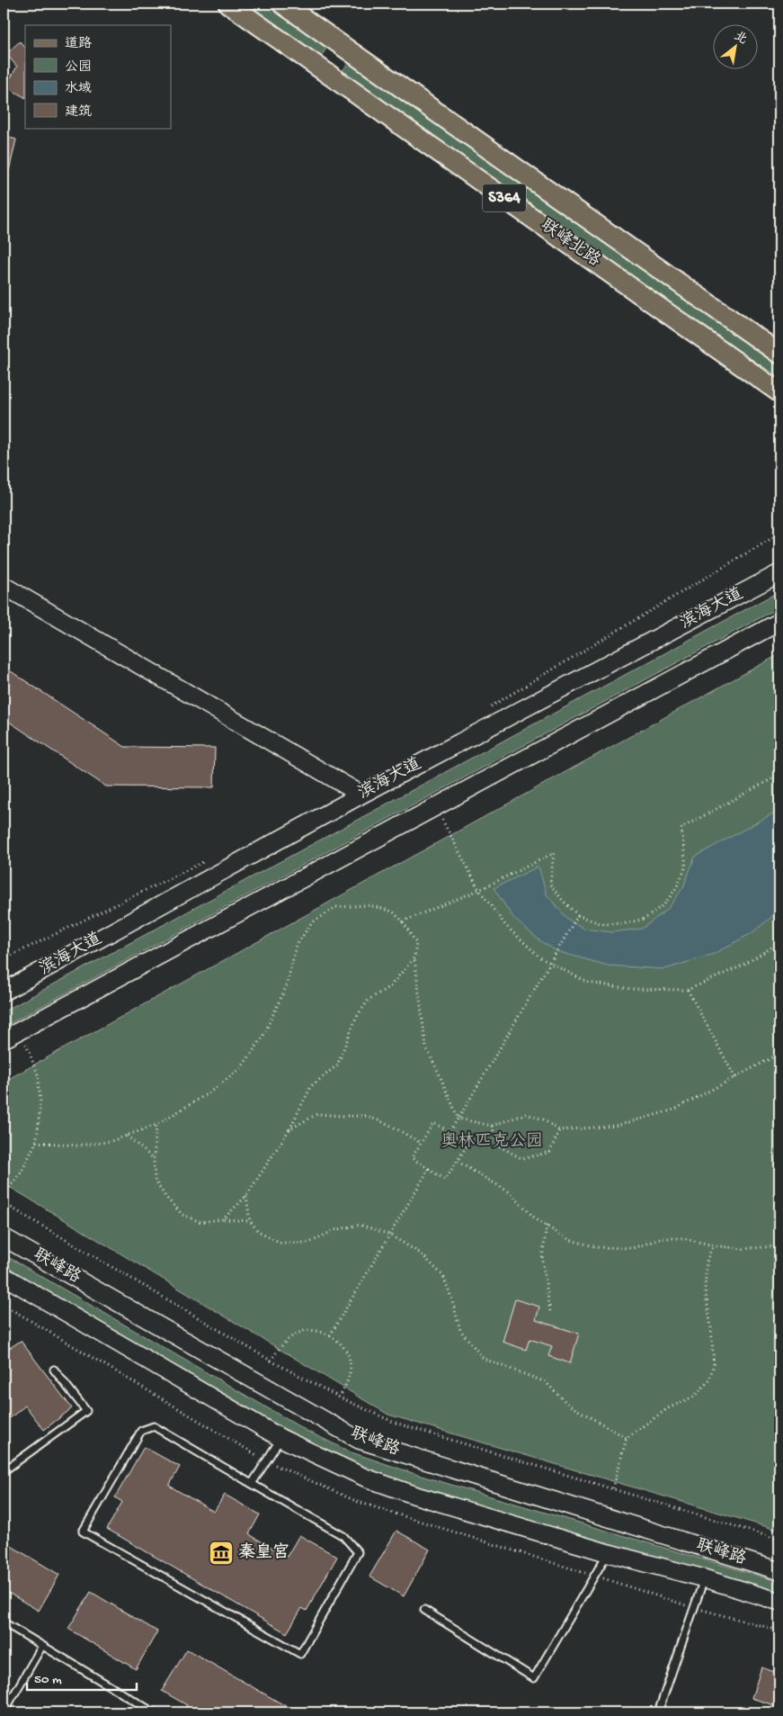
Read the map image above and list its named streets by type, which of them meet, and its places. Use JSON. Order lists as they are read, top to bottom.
{
  "streets": {
    "main road": [
      "S364",
      "联峰北路",
      "滨海大道",
      "联峰路"
    ]
  },
  "parks": ["奥林匹克公园"],
  "places": {
    "museum": ["秦皇宫"]
  },
  "legend": [
    "道路",
    "公园",
    "水域",
    "建筑"
  ],
  "scale_bar": "50 m",
  "north": "top right"
}
